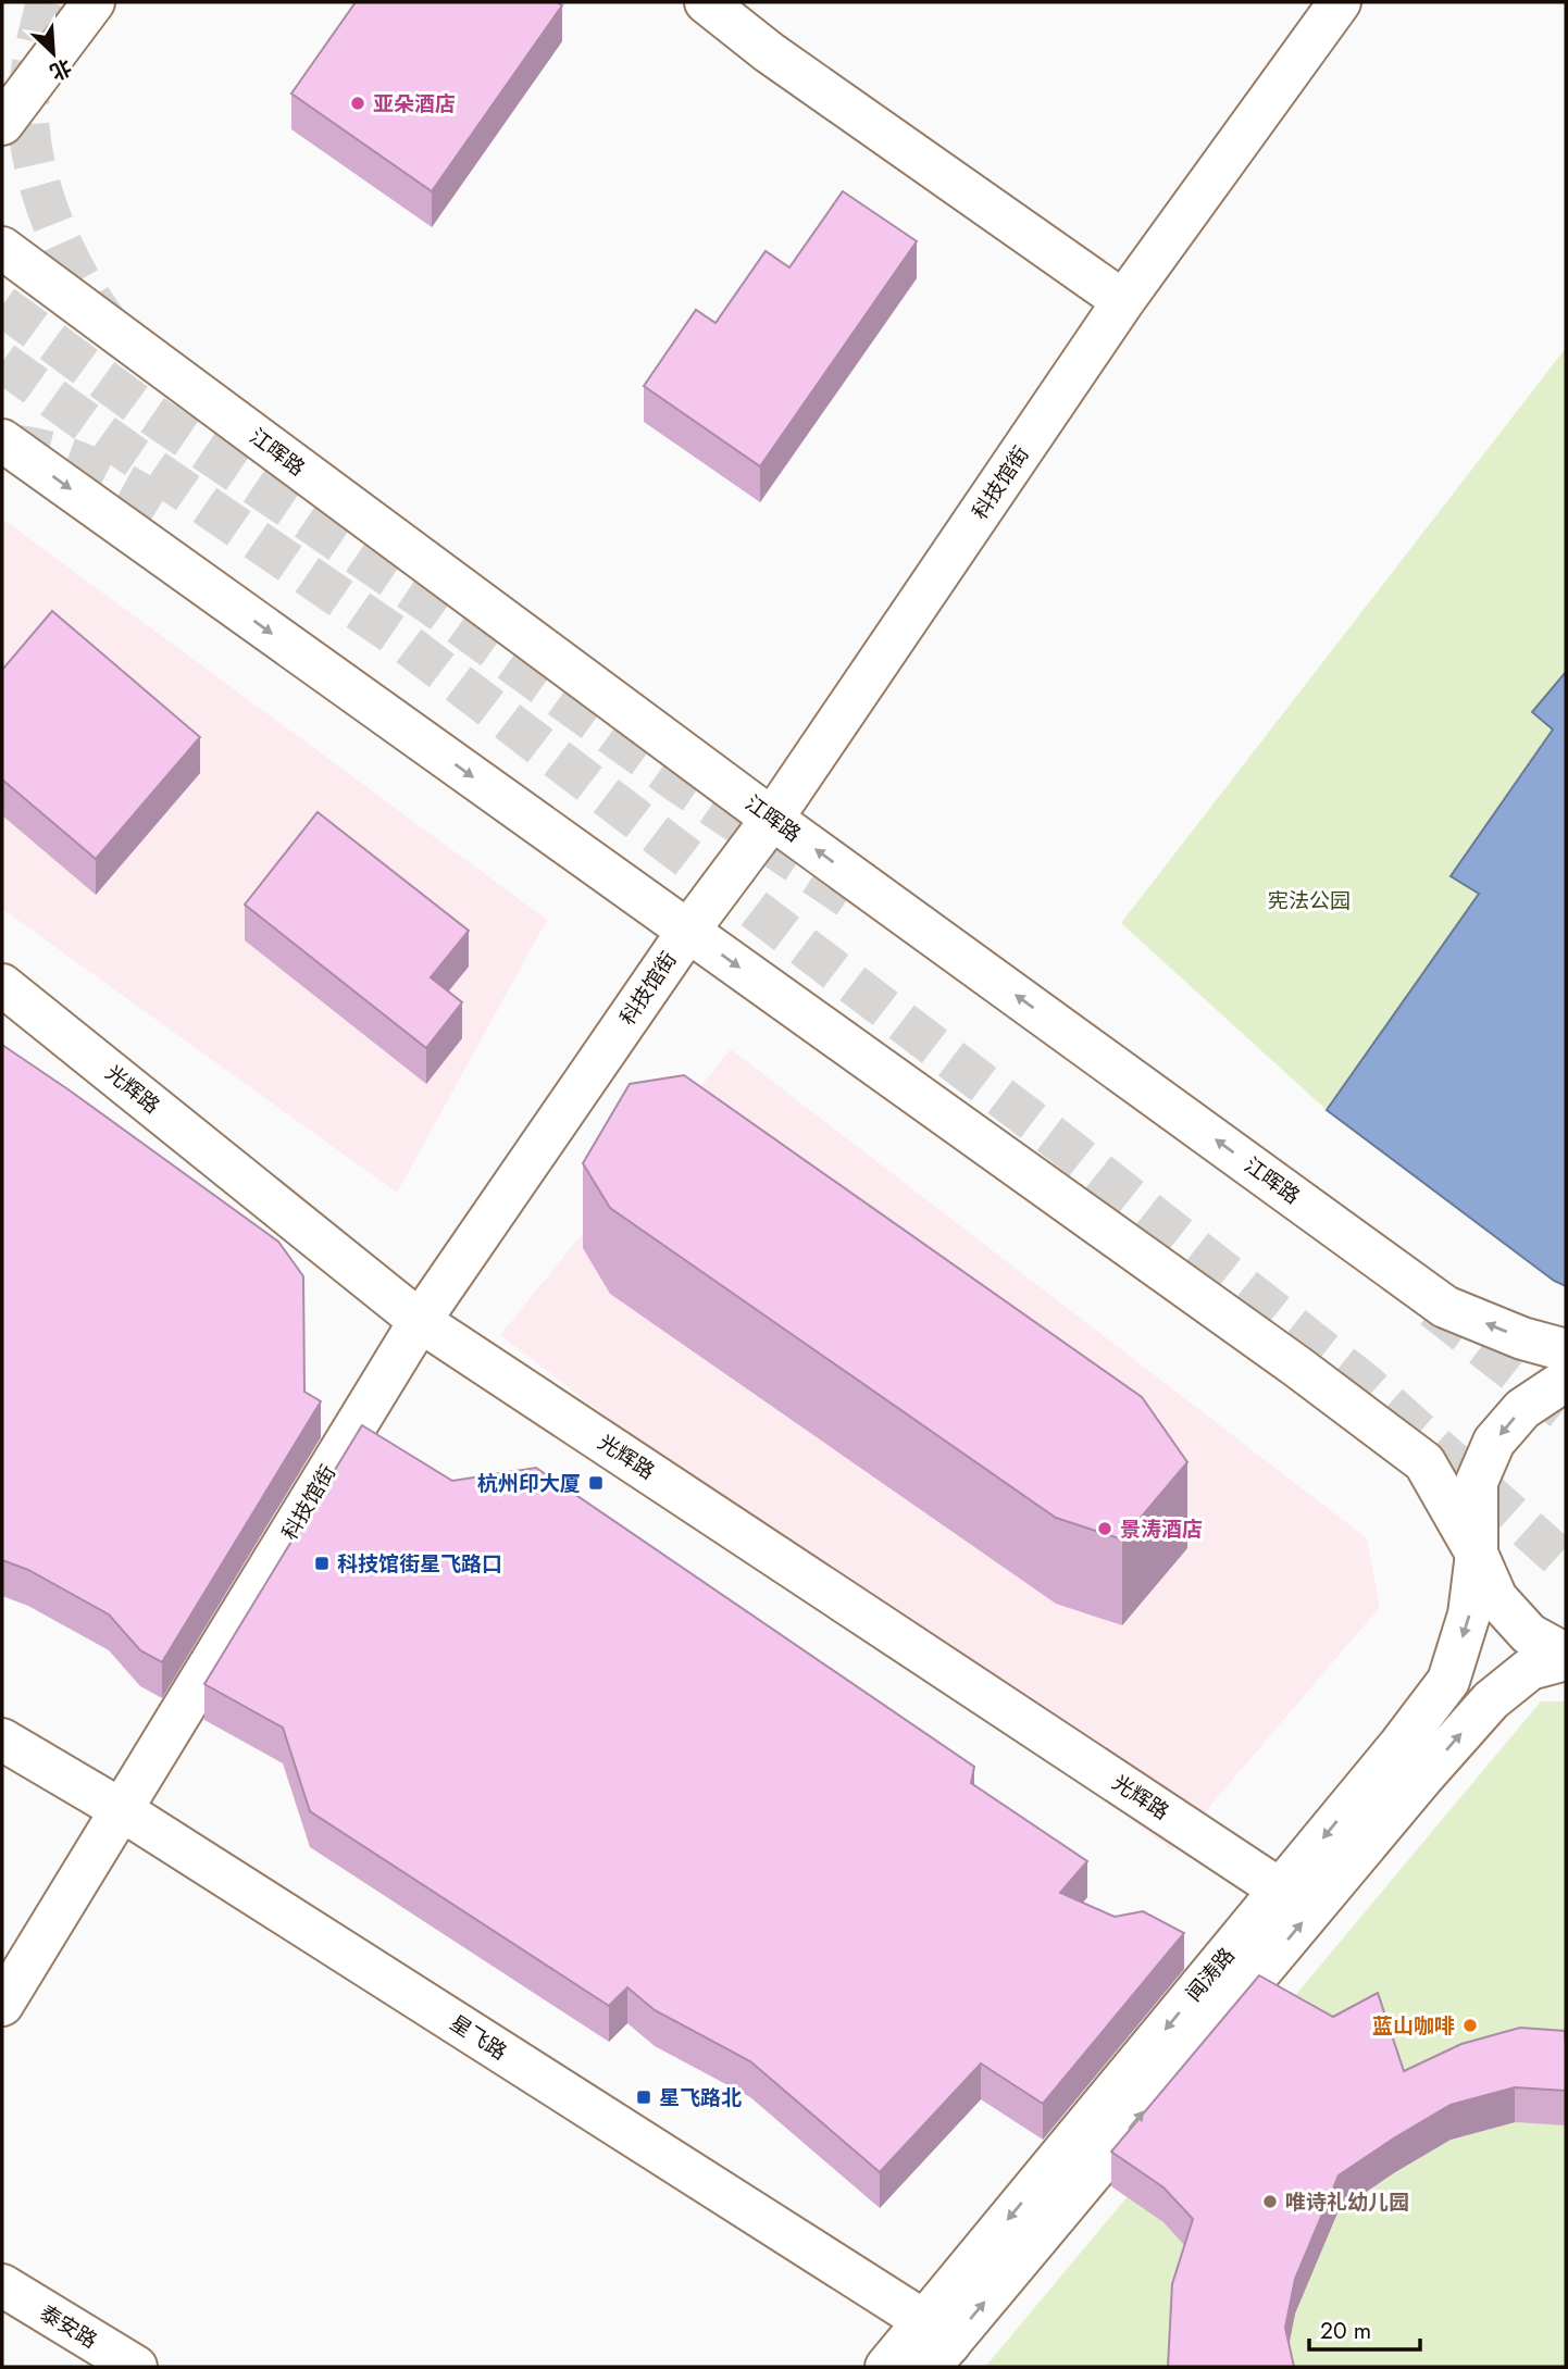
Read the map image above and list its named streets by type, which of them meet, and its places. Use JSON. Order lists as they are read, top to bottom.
{
  "streets": {
    "main road": [
      "江晖路",
      "科技馆街",
      "光辉路",
      "闻涛路",
      "星飞路",
      "泰安路"
    ]
  },
  "crossings": [
    ["江晖路", "科技馆街"],
    ["科技馆街", "光辉路"],
    ["科技馆街", "星飞路"],
    ["光辉路", "闻涛路"],
    ["闻涛路", "星飞路"]
  ],
  "parks": ["宪法公园"],
  "places": {
    "other": [
      "亚朵酒店",
      "景涛酒店",
      "蓝山咖啡",
      "唯诗礼幼儿园"
    ],
    "transit": ["杭州印大厦", "科技馆街星飞路口", "星飞路北"]
  },
  "scale_bar": "20 m",
  "north": "bottom right"
}
